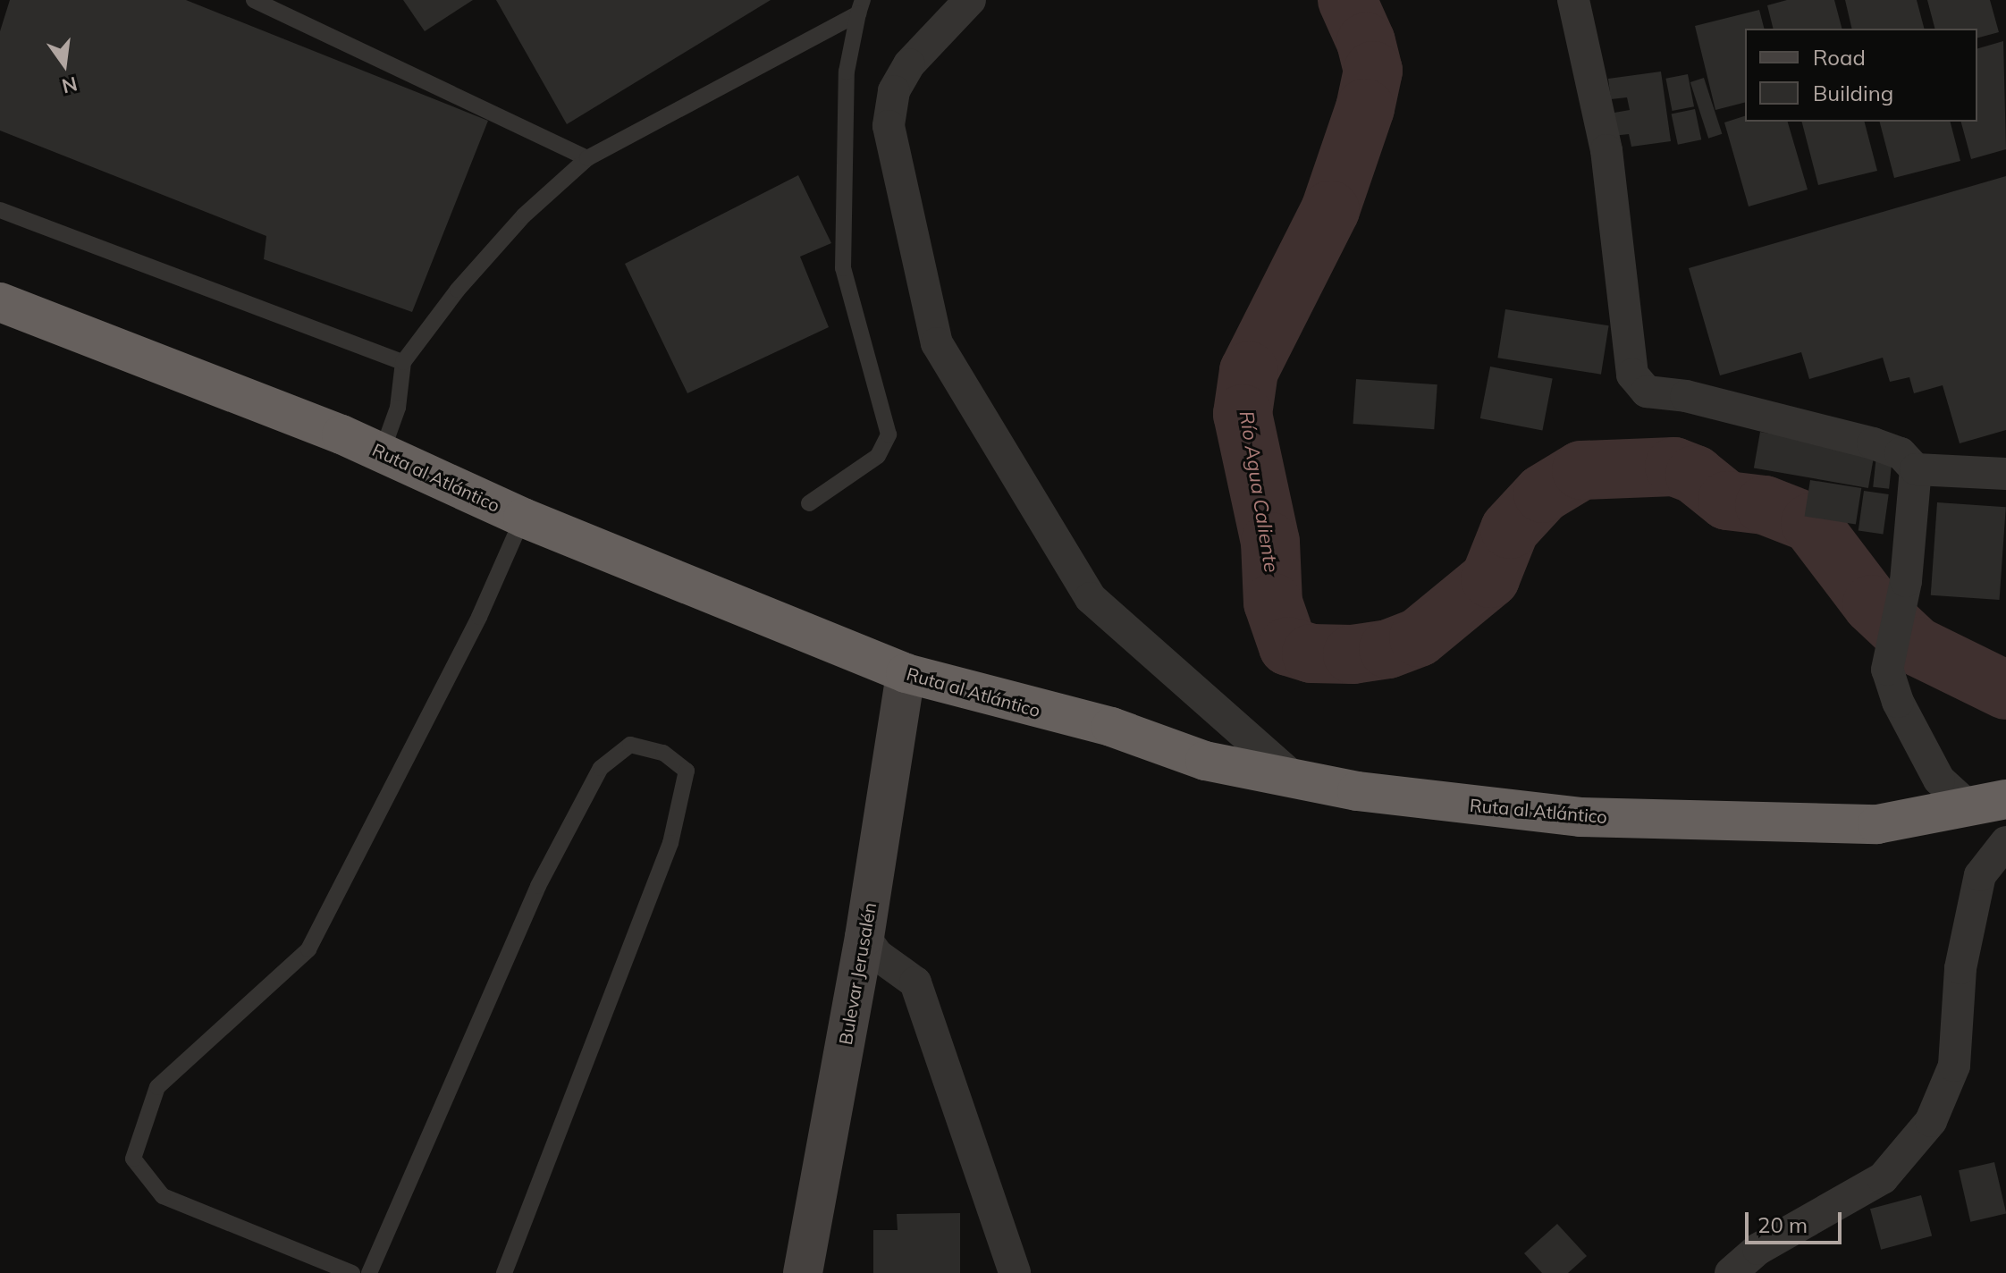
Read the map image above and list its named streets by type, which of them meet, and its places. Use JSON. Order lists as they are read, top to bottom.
{
  "streets": {
    "highway": ["Ruta al Atlántico"],
    "main road": ["Bulevar Jerusalén"]
  },
  "crossings": [
    ["Ruta al Atlántico", "Bulevar Jerusalén"]
  ],
  "water": ["Río Agua Caliente"],
  "legend": ["Road", "Building"],
  "scale_bar": "20 m",
  "north": "bottom"
}
